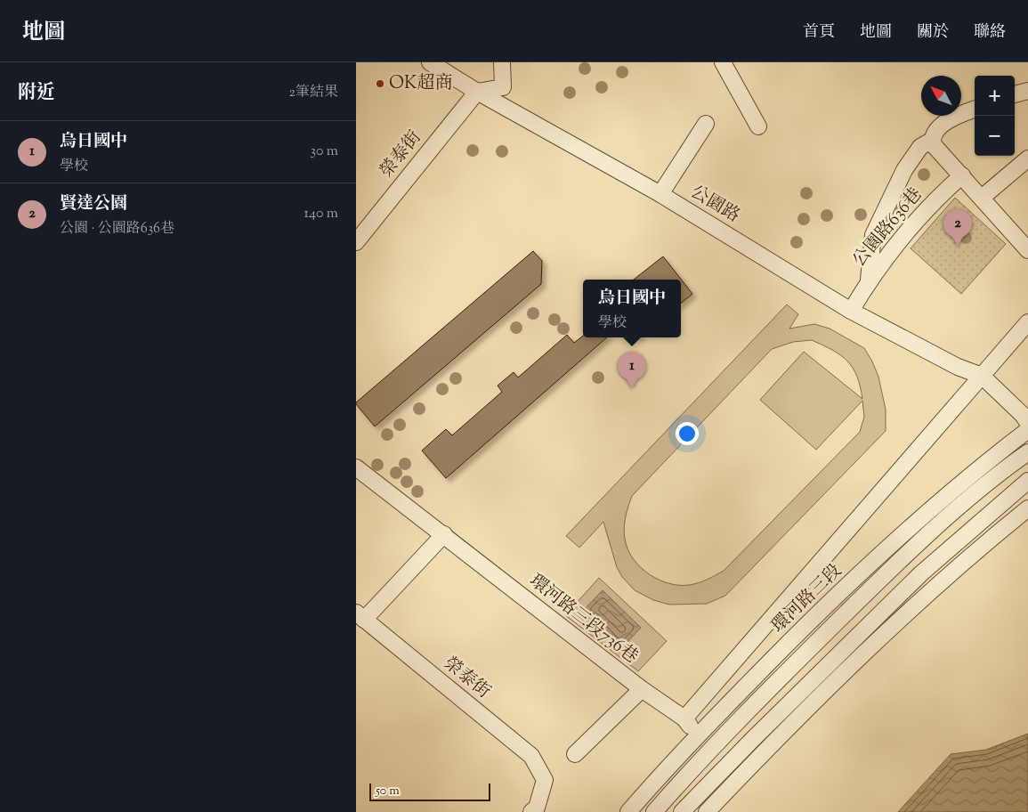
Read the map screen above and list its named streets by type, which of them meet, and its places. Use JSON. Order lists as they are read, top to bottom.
{
  "streets": {
    "street": [
      "榮泰街",
      "公園路",
      "公園路636巷",
      "環河路三段",
      "環河路三段736巷"
    ]
  },
  "crossings": [
    ["榮泰街", "公園路"],
    ["公園路", "公園路636巷"],
    ["環河路三段", "環河路三段736巷"]
  ],
  "places": ["OK超商"],
  "scale_bar": "50 m",
  "north": "top left",
  "page": {
    "header": "地圖",
    "nav": [
      "首頁",
      "地圖",
      "關於",
      "聯絡"
    ],
    "heading": ["附近", "2筆結果"],
    "map_buttons": ["+", "−"],
    "list": [
      {
        "mark": "1",
        "name": "烏日國中",
        "note": "學校",
        "value": "30 m"
      },
      {
        "mark": "2",
        "name": "賢達公園",
        "note": "公園 · 公園路636巷",
        "value": "140 m"
      }
    ],
    "pins": ["2", "1"],
    "popup": ["烏日國中", "學校"],
    "scale": "50 m"
  }
}
